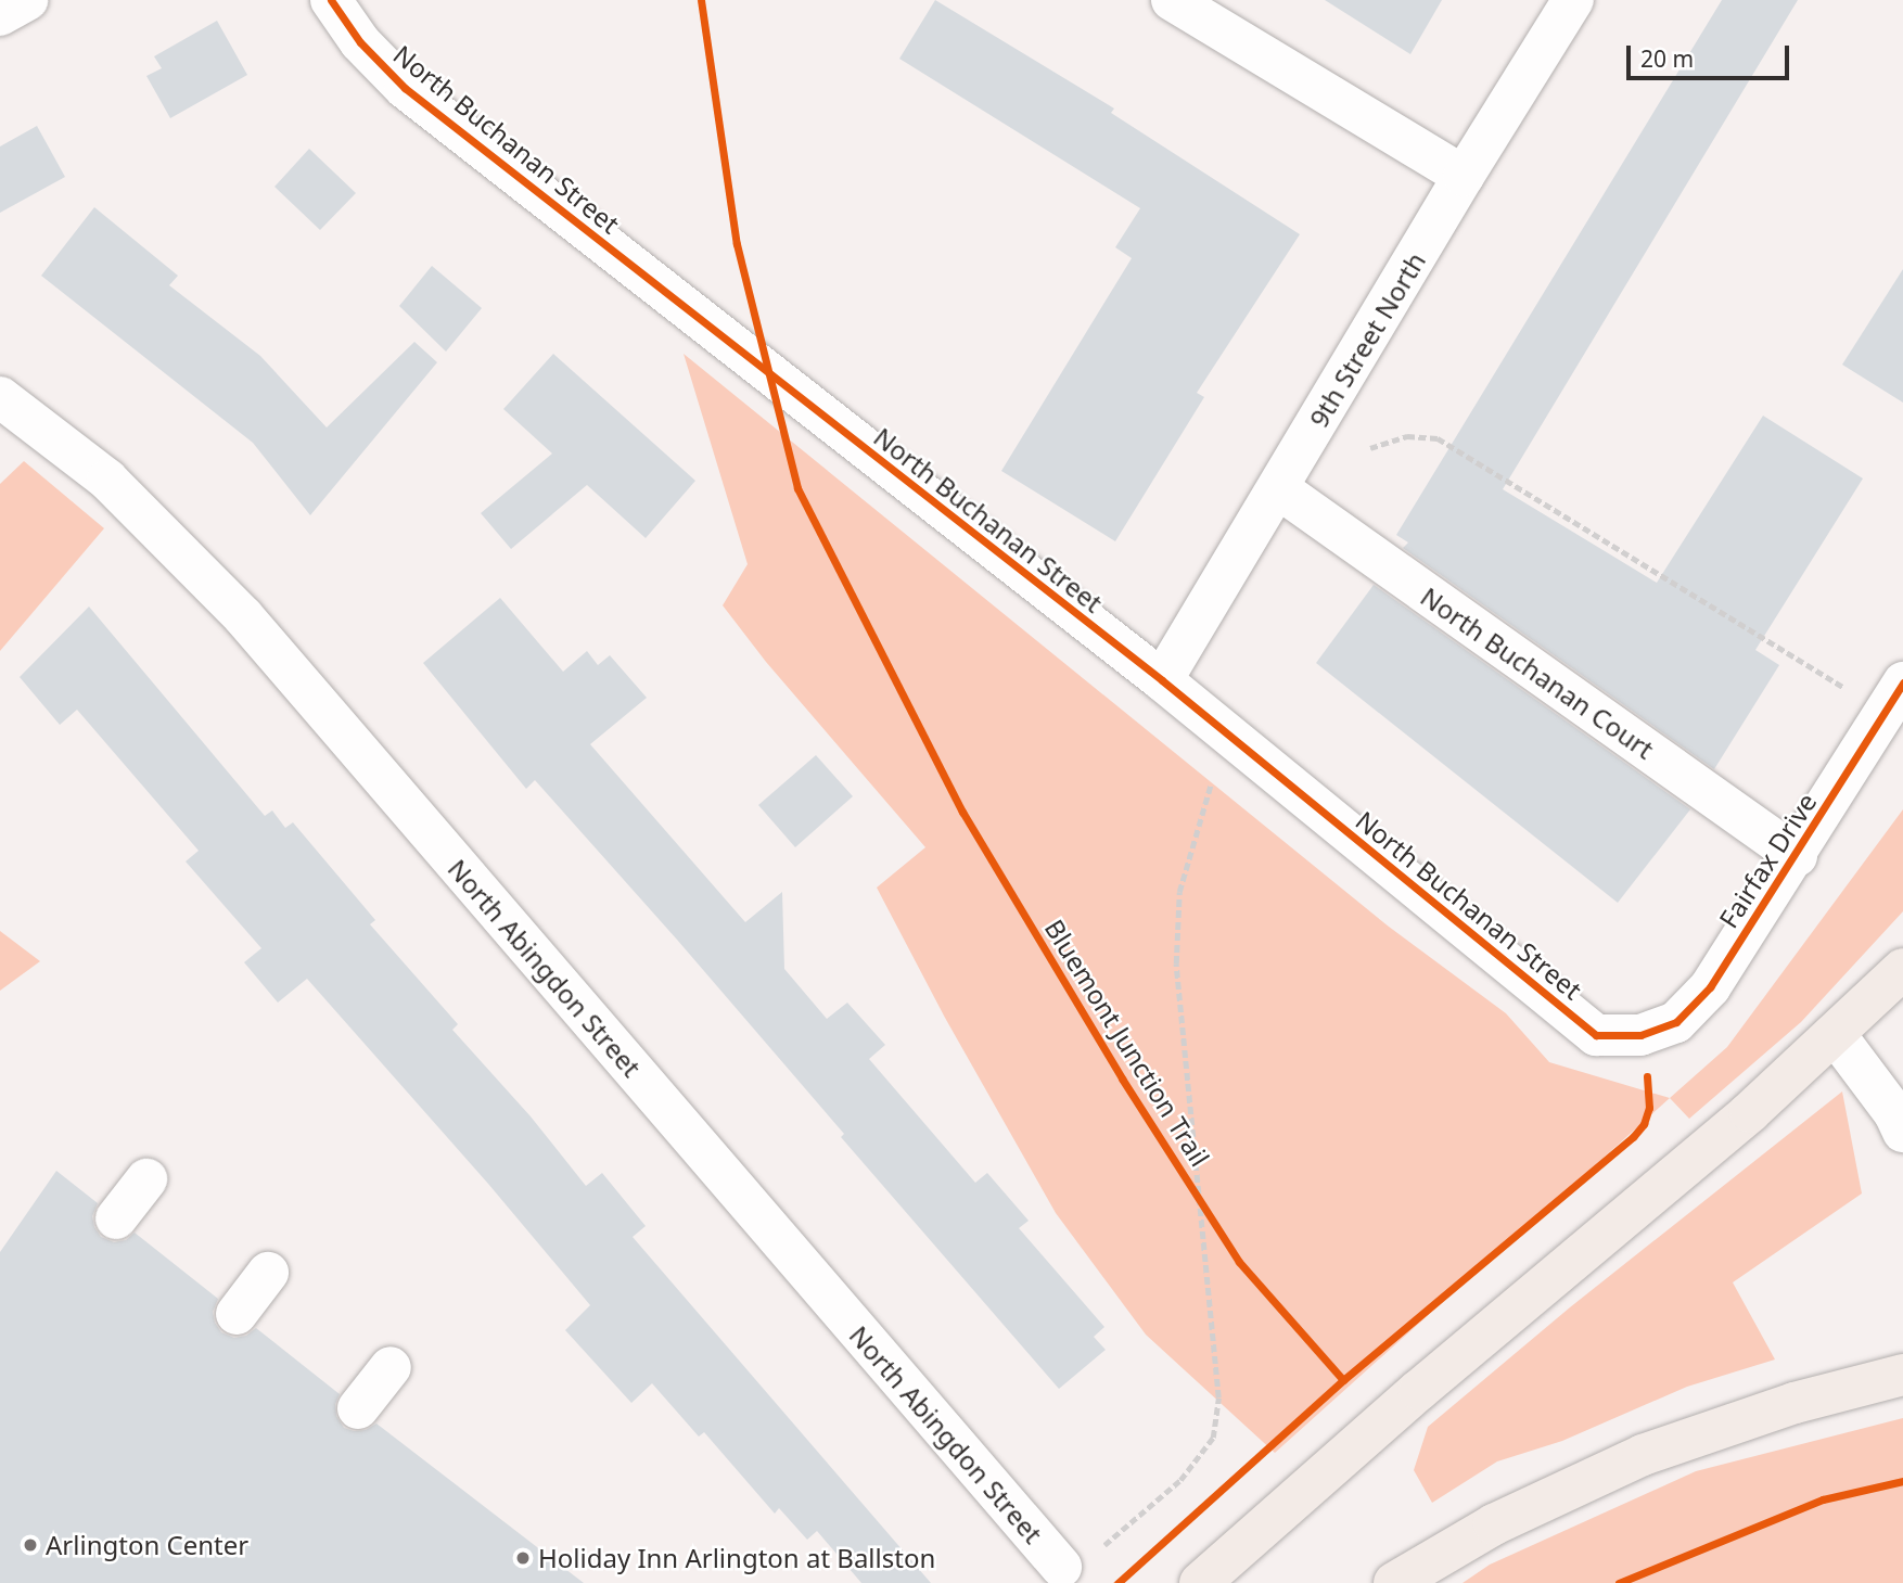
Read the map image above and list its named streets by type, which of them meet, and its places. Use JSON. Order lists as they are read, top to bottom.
{
  "streets": {
    "street": [
      "North Buchanan Street",
      "9th Street North",
      "North Buchanan Court",
      "Fairfax Drive",
      "North Abingdon Street"
    ],
    "cycle path": ["Bluemont Junction Trail"]
  },
  "crossings": [
    ["North Buchanan Street", "9th Street North"],
    ["North Buchanan Street", "Fairfax Drive"],
    ["9th Street North", "North Buchanan Court"],
    ["North Buchanan Court", "Fairfax Drive"]
  ],
  "places": ["Arlington Center", "Holiday Inn Arlington at Ballston"],
  "scale_bar": "20 m"
}
